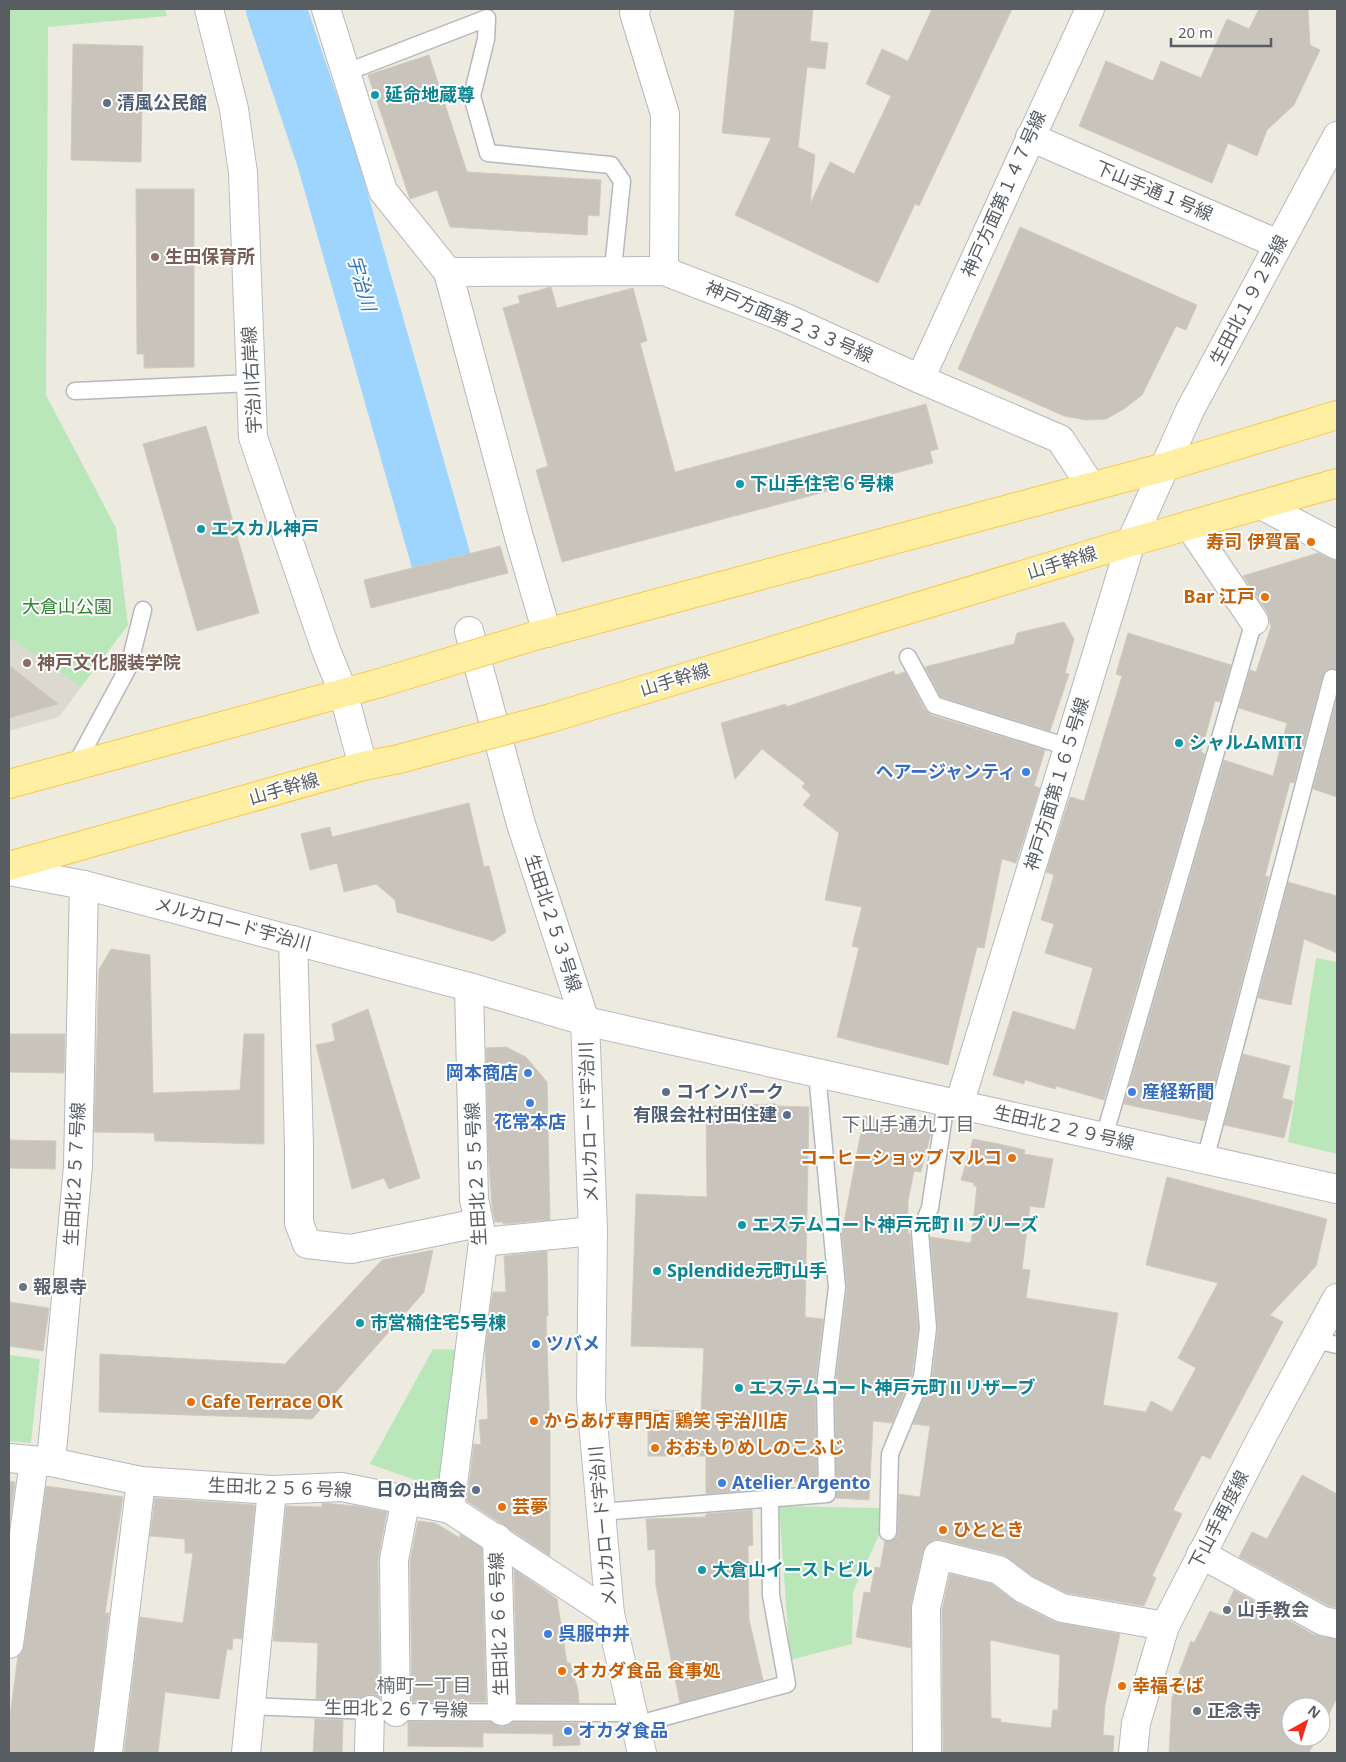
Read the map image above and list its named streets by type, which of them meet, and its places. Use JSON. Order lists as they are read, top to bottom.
{
  "streets": {
    "main road": ["山手幹線"],
    "street": [
      "下山手通１号線",
      "神戸方面第１４７号線",
      "生田北１９２号線",
      "神戸方面第２３３号線",
      "宇治川右岸線",
      "神戸方面第１６５号線",
      "生田北２５３号線",
      "メルカロード宇治川",
      "生田北２２９号線",
      "生田北２５７号線",
      "生田北２５５号線",
      "生田北２５６号線",
      "下山手再度線",
      "生田北２６６号線"
    ],
    "lane": ["生田北２６７号線"]
  },
  "crossings": [
    ["下山手通１号線", "神戸方面第１４７号線"],
    ["下山手通１号線", "生田北１９２号線"],
    ["神戸方面第１４７号線", "神戸方面第２３３号線"],
    ["生田北１９２号線", "神戸方面第１６５号線"],
    ["宇治川右岸線", "山手幹線"],
    ["山手幹線", "神戸方面第１６５号線"],
    ["神戸方面第１６５号線", "生田北２２９号線"],
    ["生田北２５３号線", "メルカロード宇治川"],
    ["生田北２５３号線", "生田北２２９号線"],
    ["メルカロード宇治川", "生田北２２９号線"],
    ["メルカロード宇治川", "生田北２５７号線"],
    ["メルカロード宇治川", "生田北２５５号線"],
    ["メルカロード宇治川", "生田北２５６号線"],
    ["メルカロード宇治川", "生田北２６７号線"],
    ["生田北２５７号線", "生田北２５６号線"],
    ["生田北２５５号線", "生田北２５６号線"],
    ["生田北２５６号線", "生田北２６６号線"],
    ["生田北２６６号線", "生田北２６７号線"]
  ],
  "districts": ["下山手通九丁目", "楠町一丁目"],
  "water": ["宇治川"],
  "parks": ["大倉山公園"],
  "places": [
    "延命地蔵尊",
    "清風公民館",
    "生田保育所",
    "下山手住宅６号棟",
    "エスカル神戸",
    "寿司 伊賀富",
    "Bar 江戸",
    "神戸文化服装学院",
    "シャルムMITI",
    "ヘアージャンティ",
    "岡本商店",
    "コインパーク",
    "産経新聞",
    "花常本店",
    "有限会社村田住建",
    "コーヒーショップ マルコ",
    "エステムコート神戸元町Ⅱブリーズ",
    "Splendide元町山手",
    "報恩寺",
    "市営楠住宅5号棟",
    "ツバメ",
    "エステムコート神戸元町Ⅱリザーブ",
    "Cafe Terrace OK",
    "からあげ専門店 鶏笑 宇治川店",
    "おおもりめしのこふじ",
    "Atelier Argento",
    "日の出商会",
    "芸夢",
    "ひととき",
    "大倉山イーストビル",
    "山手教会",
    "呉服中井",
    "オカダ食品 食事処",
    "幸福そば",
    "正念寺",
    "オカダ食品"
  ],
  "scale_bar": "20 m",
  "north": "top right"
}
